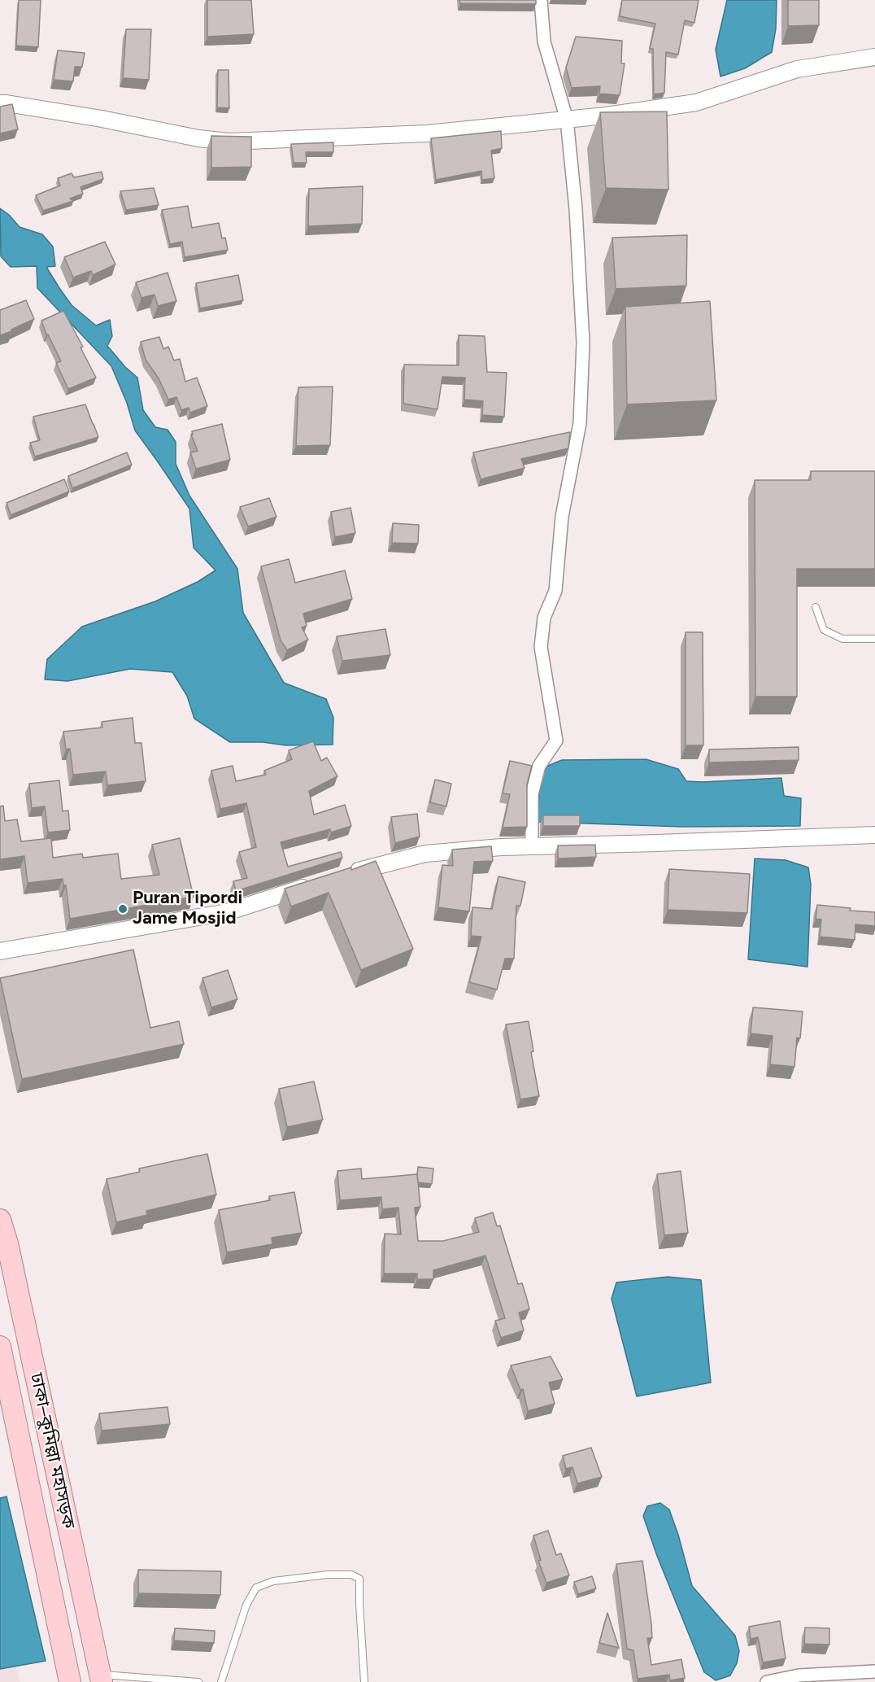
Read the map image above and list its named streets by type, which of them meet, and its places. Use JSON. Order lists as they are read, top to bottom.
{
  "streets": {
    "highway": ["ঢাকা–কুমিল্লা মহাসড়ক"]
  },
  "places": ["Puran Tipordi Jame Mosjid"]
}
